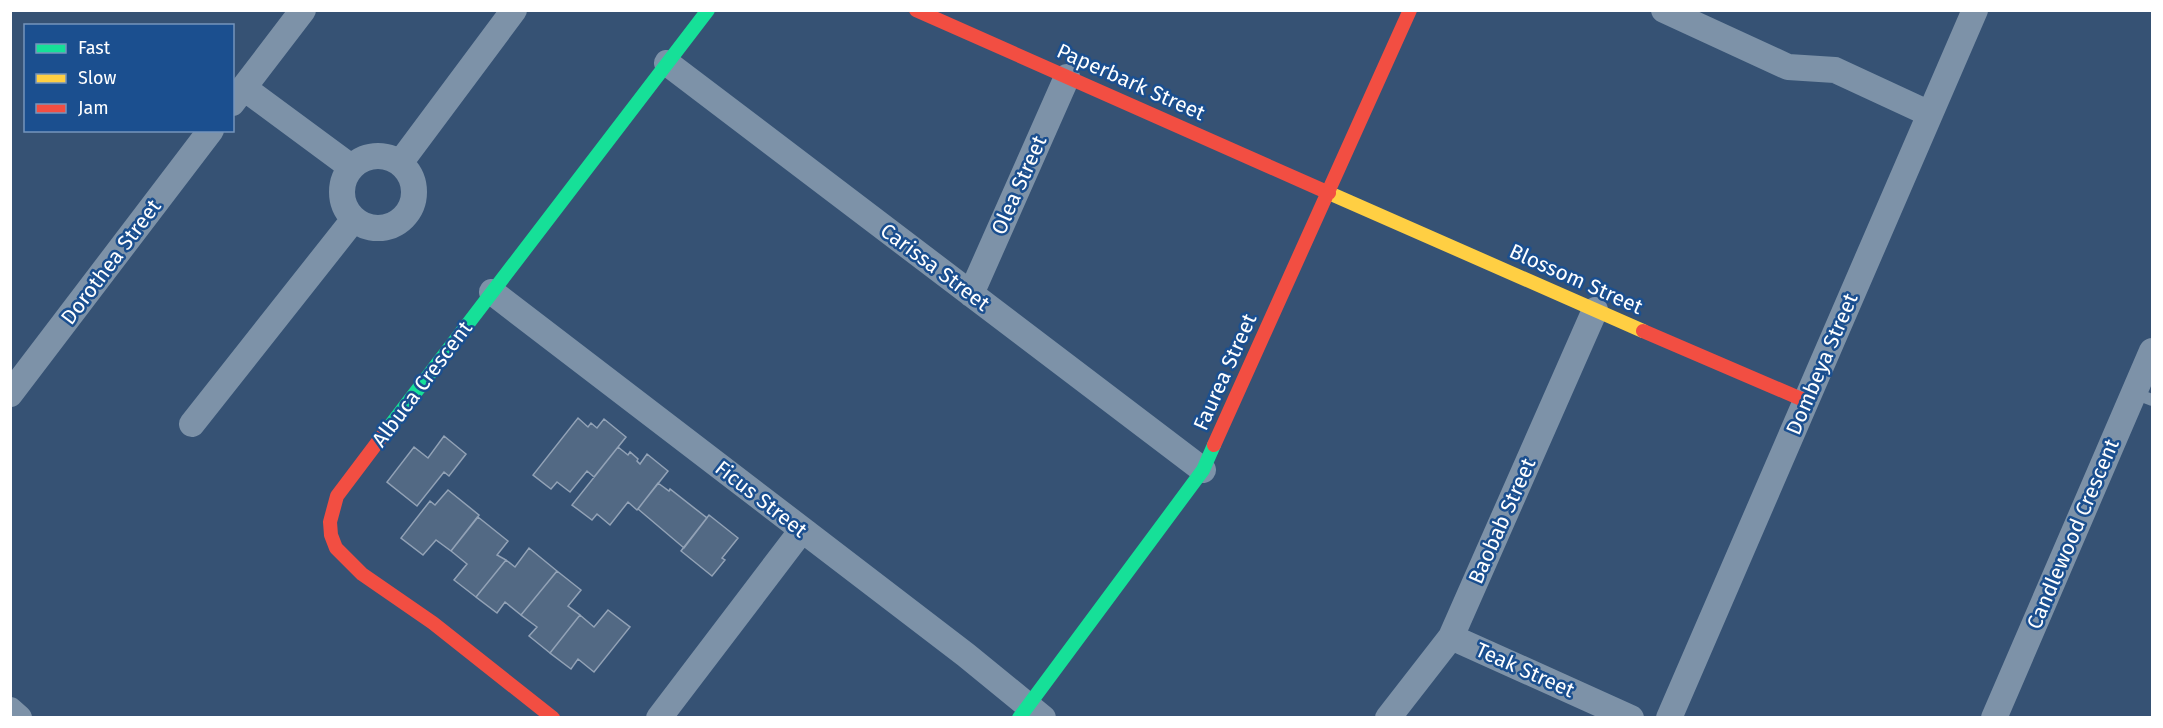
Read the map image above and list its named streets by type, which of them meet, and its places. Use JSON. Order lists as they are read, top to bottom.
{
  "streets": {
    "street": [
      "Paperbark Street",
      "Olea Street",
      "Dorothea Street",
      "Carissa Street",
      "Blossom Street",
      "Dombeya Street",
      "Faurea Street",
      "Albuca Crescent",
      "Ficus Street",
      "Baobab Street",
      "Candlewood Crescent",
      "Teak Street"
    ]
  },
  "crossings": [
    ["Paperbark Street", "Olea Street"],
    ["Paperbark Street", "Blossom Street"],
    ["Paperbark Street", "Faurea Street"],
    ["Olea Street", "Carissa Street"],
    ["Carissa Street", "Faurea Street"],
    ["Carissa Street", "Albuca Crescent"],
    ["Blossom Street", "Dombeya Street"],
    ["Blossom Street", "Faurea Street"],
    ["Blossom Street", "Baobab Street"],
    ["Faurea Street", "Ficus Street"],
    ["Albuca Crescent", "Ficus Street"],
    ["Baobab Street", "Teak Street"]
  ],
  "legend": ["Fast", "Slow", "Jam"]
}
